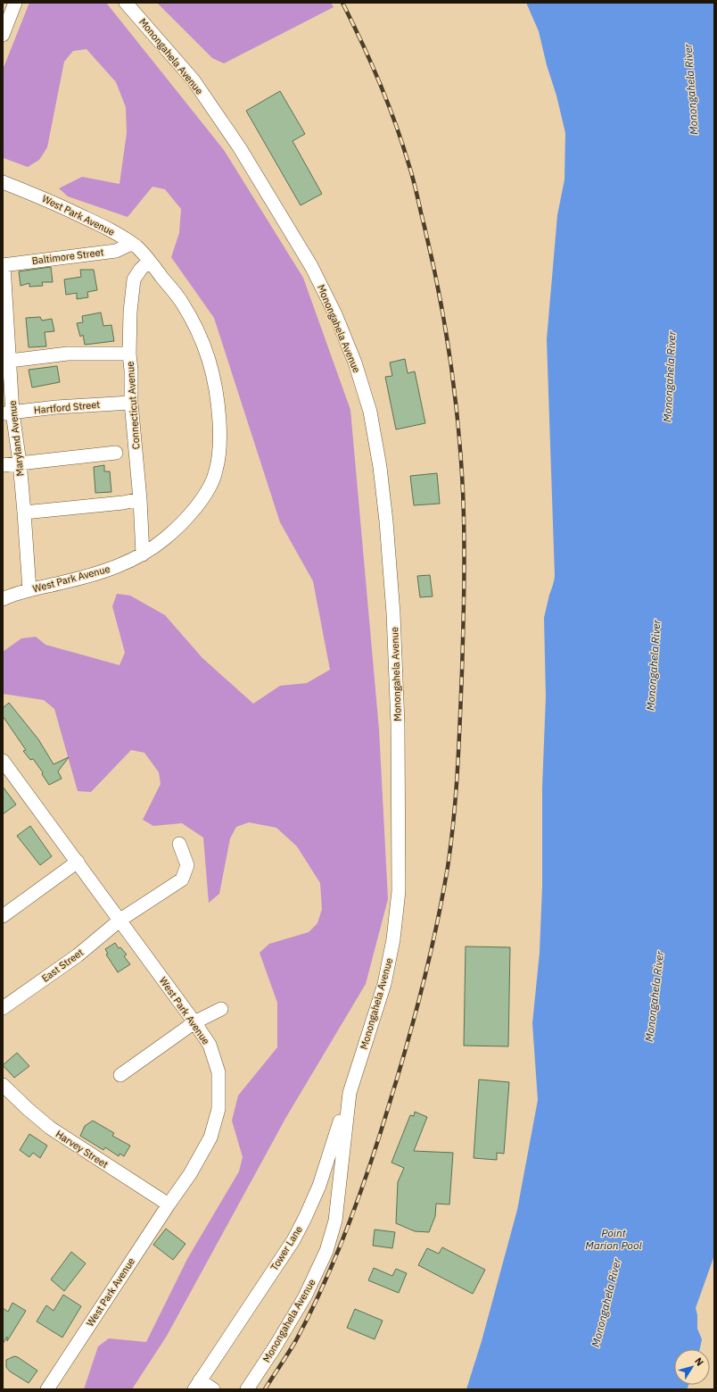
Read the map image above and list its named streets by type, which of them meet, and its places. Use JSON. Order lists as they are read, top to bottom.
{
  "streets": {
    "street": [
      "Monongahela Avenue",
      "West Park Avenue",
      "Baltimore Street",
      "Connecticut Avenue",
      "Hartford Street",
      "Maryland Avenue",
      "East Street",
      "Harvey Street",
      "Tower Lane"
    ]
  },
  "crossings": [
    ["Monongahela Avenue", "Tower Lane"],
    ["West Park Avenue", "Baltimore Street"],
    ["West Park Avenue", "Connecticut Avenue"],
    ["West Park Avenue", "Maryland Avenue"],
    ["West Park Avenue", "East Street"],
    ["West Park Avenue", "Harvey Street"],
    ["Baltimore Street", "Maryland Avenue"],
    ["Connecticut Avenue", "Hartford Street"],
    ["Hartford Street", "Maryland Avenue"]
  ],
  "water": ["Monongahela River", "Point Marion Pool"],
  "north": "top right"
}
